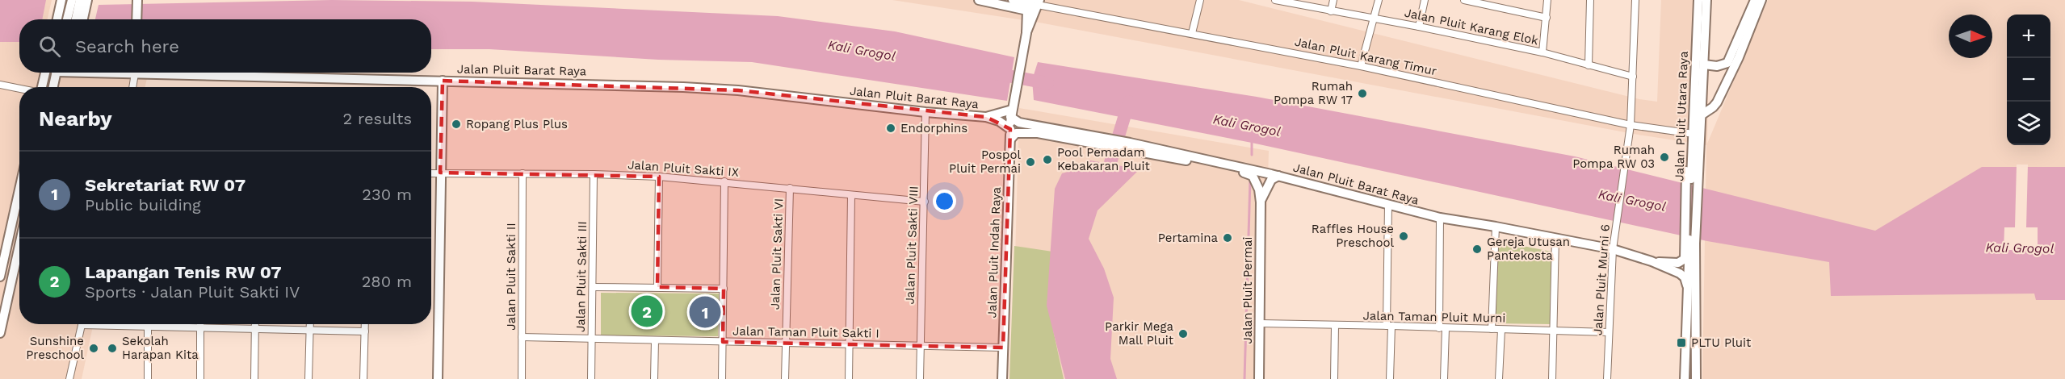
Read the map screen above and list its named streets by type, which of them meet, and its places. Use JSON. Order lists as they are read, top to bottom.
{
  "streets": {
    "street": [
      "Jalan Pluit Karang Elok",
      "Jalan Pluit Karang Timur",
      "Jalan Pluit Barat Raya",
      "Jalan Pluit Utara Raya",
      "Jalan Pluit Sakti IX",
      "Jalan Pluit Sakti VIII",
      "Jalan Pluit Indah Raya",
      "Jalan Pluit Sakti VI",
      "Jalan Pluit Sakti II",
      "Jalan Pluit Sakti III",
      "Jalan Pluit Murni 6",
      "Jalan Pluit Permai",
      "Jalan Taman Pluit Murni",
      "Jalan Taman Pluit Sakti I"
    ]
  },
  "crossings": [
    ["Jalan Pluit Karang Elok", "Jalan Pluit Murni 6"],
    ["Jalan Pluit Karang Timur", "Jalan Pluit Indah Raya"],
    ["Jalan Pluit Karang Timur", "Jalan Pluit Murni 6"],
    ["Jalan Pluit Barat Raya", "Jalan Pluit Utara Raya"],
    ["Jalan Pluit Barat Raya", "Jalan Pluit Sakti VIII"],
    ["Jalan Pluit Barat Raya", "Jalan Pluit Indah Raya"],
    ["Jalan Pluit Barat Raya", "Jalan Pluit Murni 6"],
    ["Jalan Pluit Barat Raya", "Jalan Pluit Permai"],
    ["Jalan Pluit Sakti IX", "Jalan Pluit Sakti VIII"],
    ["Jalan Pluit Sakti IX", "Jalan Pluit Sakti VI"],
    ["Jalan Pluit Sakti IX", "Jalan Pluit Sakti II"],
    ["Jalan Pluit Sakti IX", "Jalan Pluit Sakti III"],
    ["Jalan Pluit Sakti VIII", "Jalan Taman Pluit Sakti I"],
    ["Jalan Pluit Indah Raya", "Jalan Taman Pluit Sakti I"],
    ["Jalan Pluit Sakti VI", "Jalan Taman Pluit Sakti I"],
    ["Jalan Pluit Sakti II", "Jalan Taman Pluit Sakti I"],
    ["Jalan Pluit Sakti III", "Jalan Taman Pluit Sakti I"],
    ["Jalan Pluit Murni 6", "Jalan Taman Pluit Murni"],
    ["Jalan Pluit Permai", "Jalan Taman Pluit Murni"]
  ],
  "water": ["Kali Grogol"],
  "places": {
    "other": [
      "Rumah Pompa RW 17",
      "Ropang Plus Plus",
      "Endorphins",
      "Rumah Pompa RW 03",
      "Pool Pemadam Kebakaran Pluit",
      "Pospol Pluit Permai",
      "Raffles House Preschool",
      "Pertamina",
      "Gereja Utusan Pantekosta",
      "Parkir Mega Mall Pluit",
      "Sunshine Preschool",
      "Sekolah Harapan Kita"
    ],
    "transit": ["PLTU Pluit"]
  },
  "north": "right",
  "page": {
    "map_buttons": ["+", "−"],
    "search": "Search here",
    "heading": ["Nearby", "2 results"],
    "list": [
      {
        "mark": "1",
        "name": "Sekretariat RW 07",
        "note": "Public building",
        "value": "230 m"
      },
      {
        "mark": "2",
        "name": "Lapangan Tenis RW 07",
        "note": "Sports · Jalan Pluit Sakti IV",
        "value": "280 m"
      }
    ],
    "pins": ["2", "1"]
  }
}
